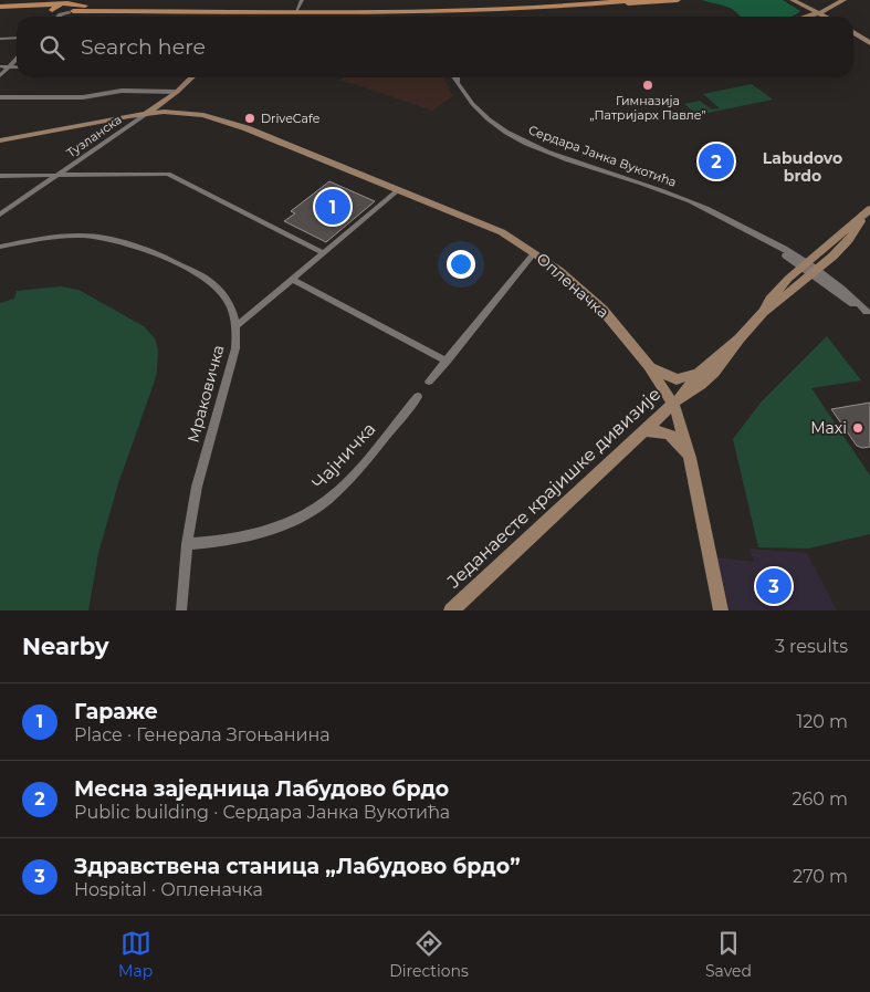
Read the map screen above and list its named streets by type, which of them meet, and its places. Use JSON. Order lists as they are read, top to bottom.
{
  "streets": {
    "street": [
      "Тузланска",
      "Сердара Јанка Вукотића",
      "Опленачка",
      "Мраковичка",
      "Чајничка",
      "Једанаесте крајишке дивизије"
    ]
  },
  "crossings": [
    ["Тузланска", "Опленачка"],
    ["Сердара Јанка Вукотића", "Једанаесте крајишке дивизије"],
    ["Опленачка", "Једанаесте крајишке дивизије"],
    ["Мраковичка", "Чајничка"]
  ],
  "districts": ["Labudovo brdo"],
  "places": ["Гимназија „Патријарх Павле”", "DriveCafe", "Maxi"],
  "page": {
    "search": "Search here",
    "pins": ["2", "1", "3"],
    "heading": ["Nearby", "3 results"],
    "list": [
      {
        "mark": "1",
        "name": "Гараже",
        "note": "Place · Генерала Згоњанина",
        "value": "120 m"
      },
      {
        "mark": "2",
        "name": "Месна заједница Лабудово брдо",
        "note": "Public building · Сердара Јанка Вукотића",
        "value": "260 m"
      },
      {
        "mark": "3",
        "name": "Здравствена станица „Лабудово брдо”",
        "note": "Hospital · Опленачка",
        "value": "270 m"
      }
    ],
    "nav": ["Map", "Directions", "Saved"]
  }
}
